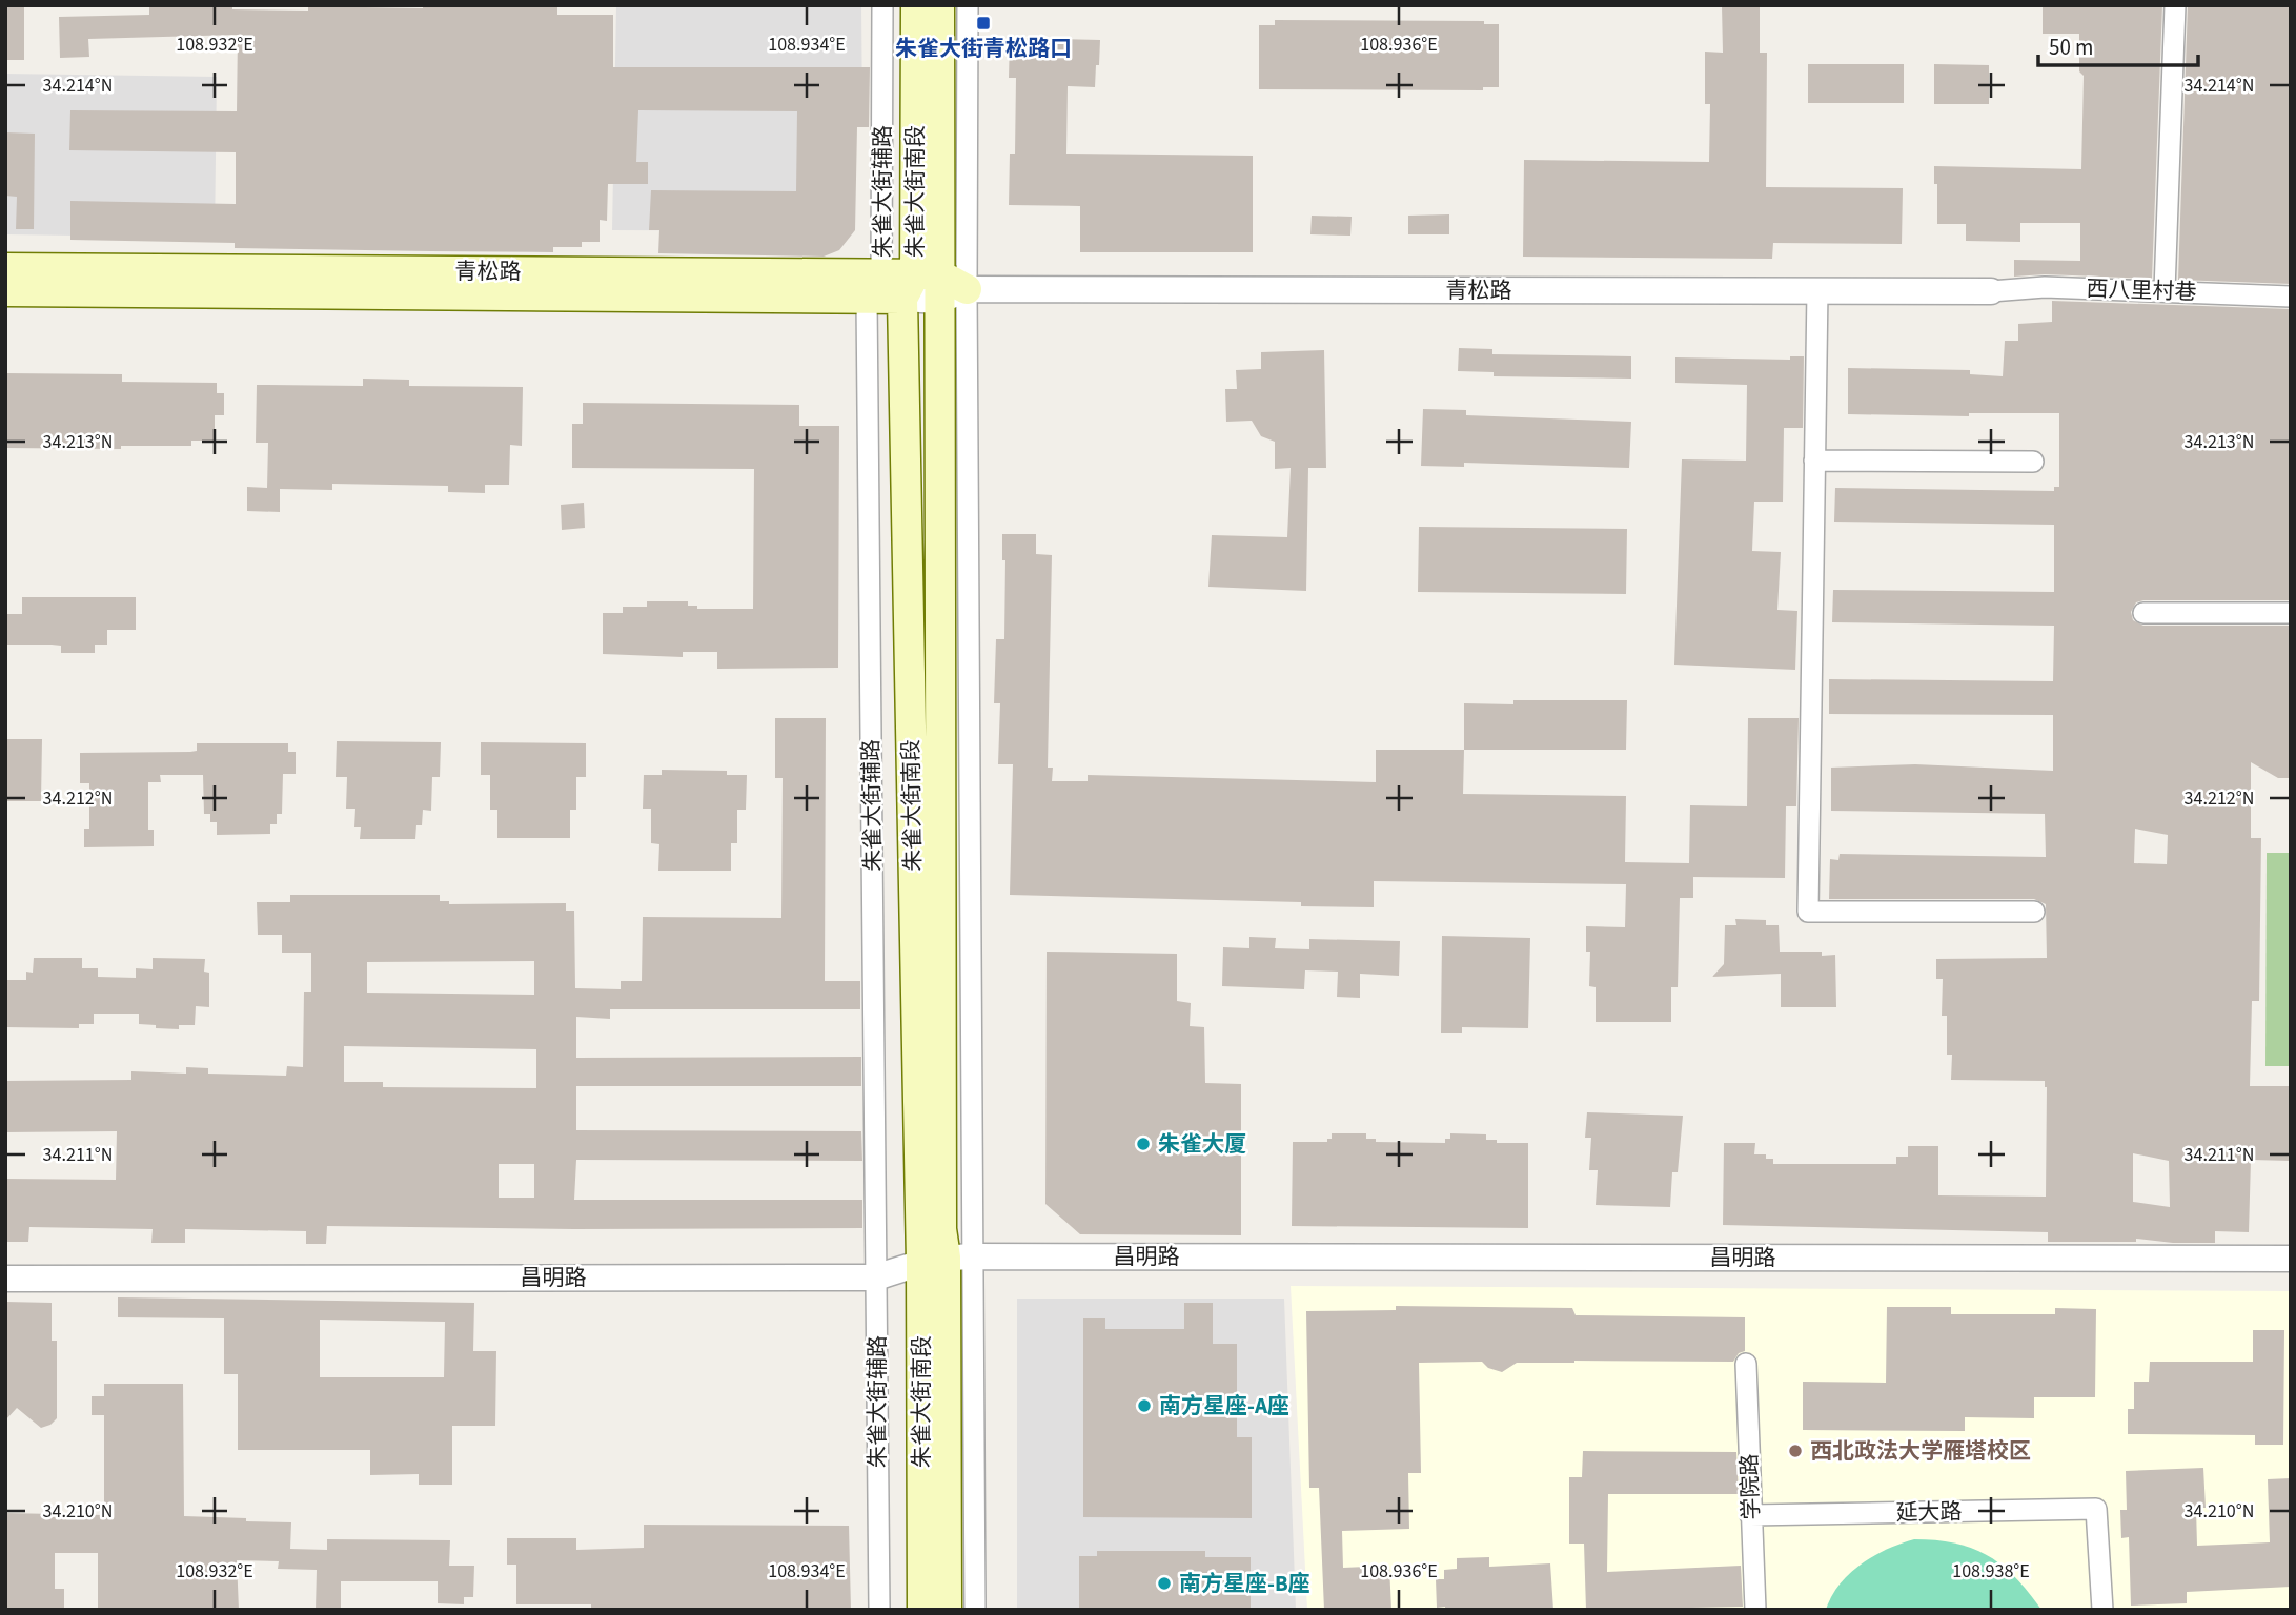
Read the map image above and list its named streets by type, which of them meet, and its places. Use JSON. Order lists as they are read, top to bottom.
{
  "streets": {
    "main road": ["朱雀大街南段", "青松路"],
    "street": [
      "朱雀大街辅路",
      "西八里村巷",
      "昌明路",
      "学院路",
      "延大路"
    ]
  },
  "crossings": [
    ["朱雀大街辅路", "青松路"],
    ["朱雀大街辅路", "昌明路"],
    ["朱雀大街南段", "青松路"],
    ["朱雀大街南段", "昌明路"],
    ["青松路", "西八里村巷"],
    ["学院路", "延大路"]
  ],
  "places": {
    "transit": ["朱雀大街青松路口"],
    "other": [
      "朱雀大厦",
      "南方星座-A座",
      "西北政法大学雁塔校区",
      "南方星座-B座"
    ]
  },
  "scale_bar": "50 m",
  "coordinates": [
    "108.932°E",
    "108.934°E",
    "108.936°E",
    "34.214°N",
    "34.213°N",
    "34.212°N",
    "34.211°N",
    "34.210°N",
    "108.938°E"
  ]
}
